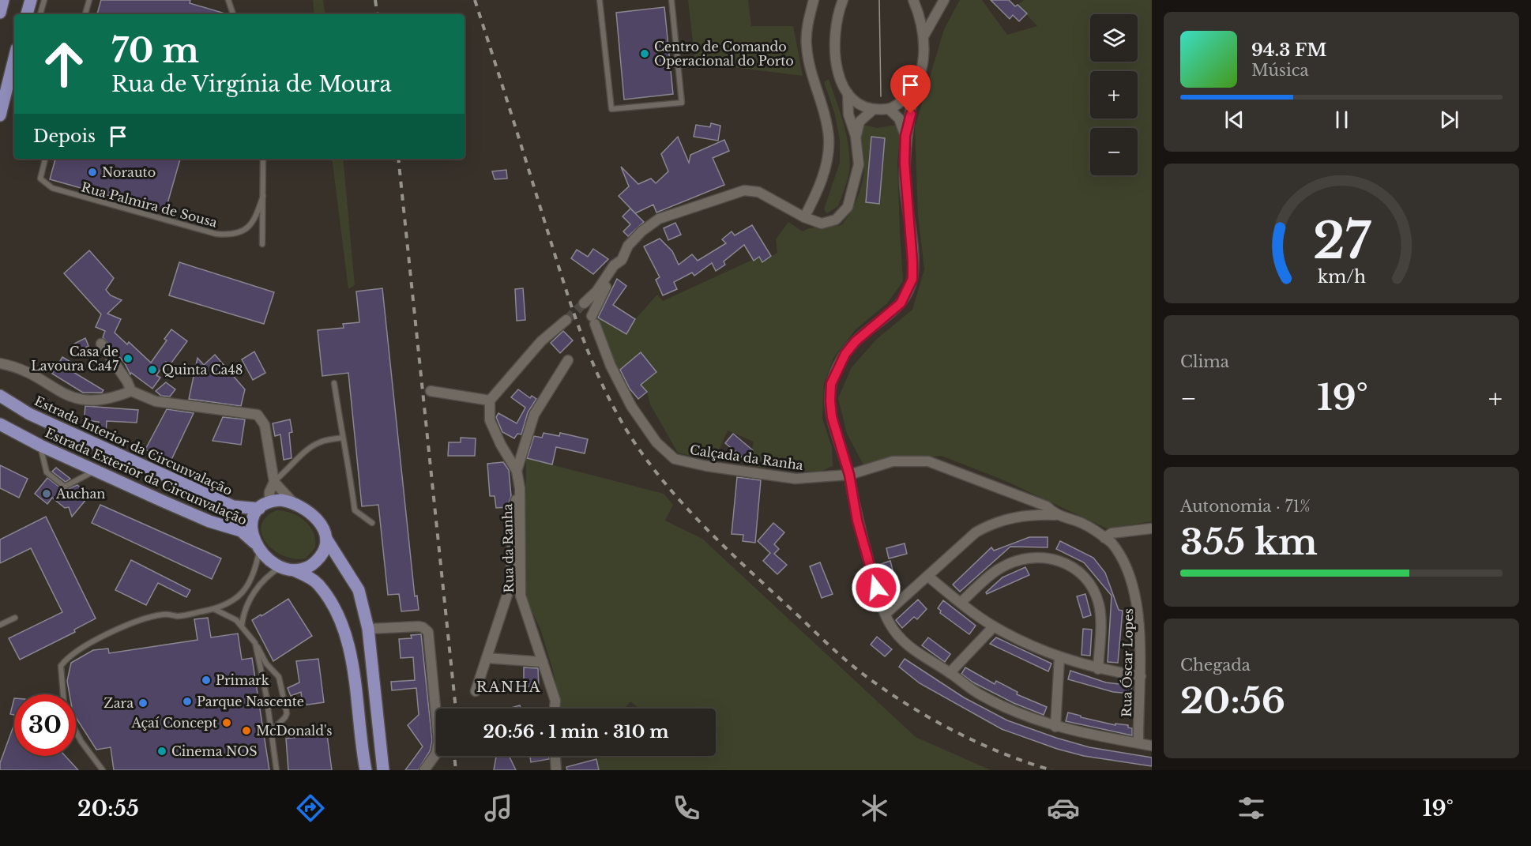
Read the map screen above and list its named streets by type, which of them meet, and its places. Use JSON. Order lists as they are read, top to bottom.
{
  "streets": {
    "main road": ["Estrada Interior da Circunvalação", "Estrada Exterior da Circunvalação"],
    "street": ["Calçada da Ranha", "Rua da Ranha", "Rua Óscar Lopes"],
    "lane": ["Rua Palmira de Sousa"]
  },
  "crossings": [
    ["Estrada Interior da Circunvalação", "Estrada Exterior da Circunvalação"],
    ["Calçada da Ranha", "Rua Óscar Lopes"]
  ],
  "districts": ["RANHA"],
  "places": [
    "Centro de Comando Operacional do Porto",
    "Norauto",
    "Casa de Lavoura Ca47",
    "Quinta Ca48",
    "Auchan",
    "Primark",
    "Parque Nascente",
    "Zara",
    "Açaí Concept",
    "McDonald's",
    "Cinema NOS"
  ],
  "page": {
    "map_buttons": ["+", "−"],
    "turn": ["70 m", "Rua de Virgínia de Moura"],
    "song": ["94.3 FM", "Música"],
    "then": "Depois",
    "tile": [
      "Clima",
      ["Autonomia · 71%", "355 km"],
      ["Chegada", "20:56"]
    ],
    "heat": ["−", "19°", "+"],
    "limit": "30",
    "trip": "20:56 · 1 min · 310 m",
    "tabs": ["20:55", "19°"],
    "gauge": ["27", "km/h"]
  }
}
